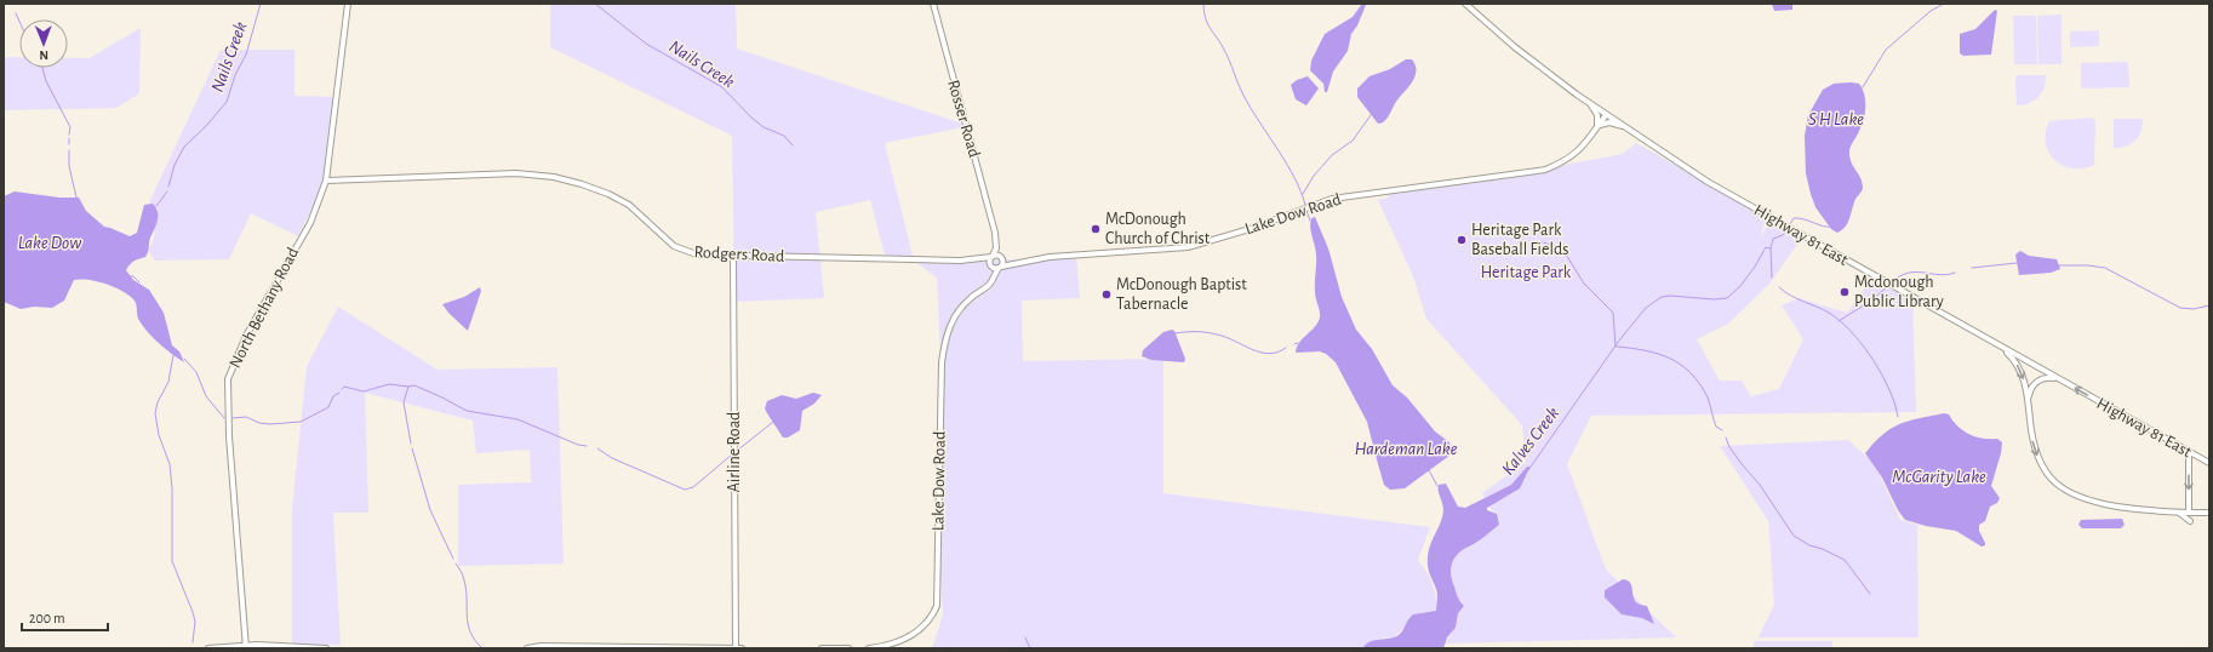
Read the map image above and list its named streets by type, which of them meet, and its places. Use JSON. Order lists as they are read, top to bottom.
{
  "streets": {
    "street": [
      "Rosser Road",
      "Lake Dow Road",
      "Highway 81 East",
      "Rodgers Road",
      "North Bethany Road",
      "Airline Road"
    ]
  },
  "crossings": [
    ["Rosser Road", "Lake Dow Road"],
    ["Rosser Road", "Rodgers Road"],
    ["Lake Dow Road", "Highway 81 East"],
    ["Lake Dow Road", "Rodgers Road"],
    ["Rodgers Road", "North Bethany Road"],
    ["Rodgers Road", "Airline Road"]
  ],
  "water": [
    "Nails Creek",
    "S H Lake",
    "Lake Dow",
    "Kalves Creek",
    "Hardeman Lake",
    "McGarity Lake"
  ],
  "parks": ["Heritage Park"],
  "places": [
    "McDonough Church of Christ",
    "Heritage Park Baseball Fields",
    "Mcdonough Public Library",
    "McDonough Baptist Tabernacle"
  ],
  "scale_bar": "200 m",
  "north": "bottom"
}
